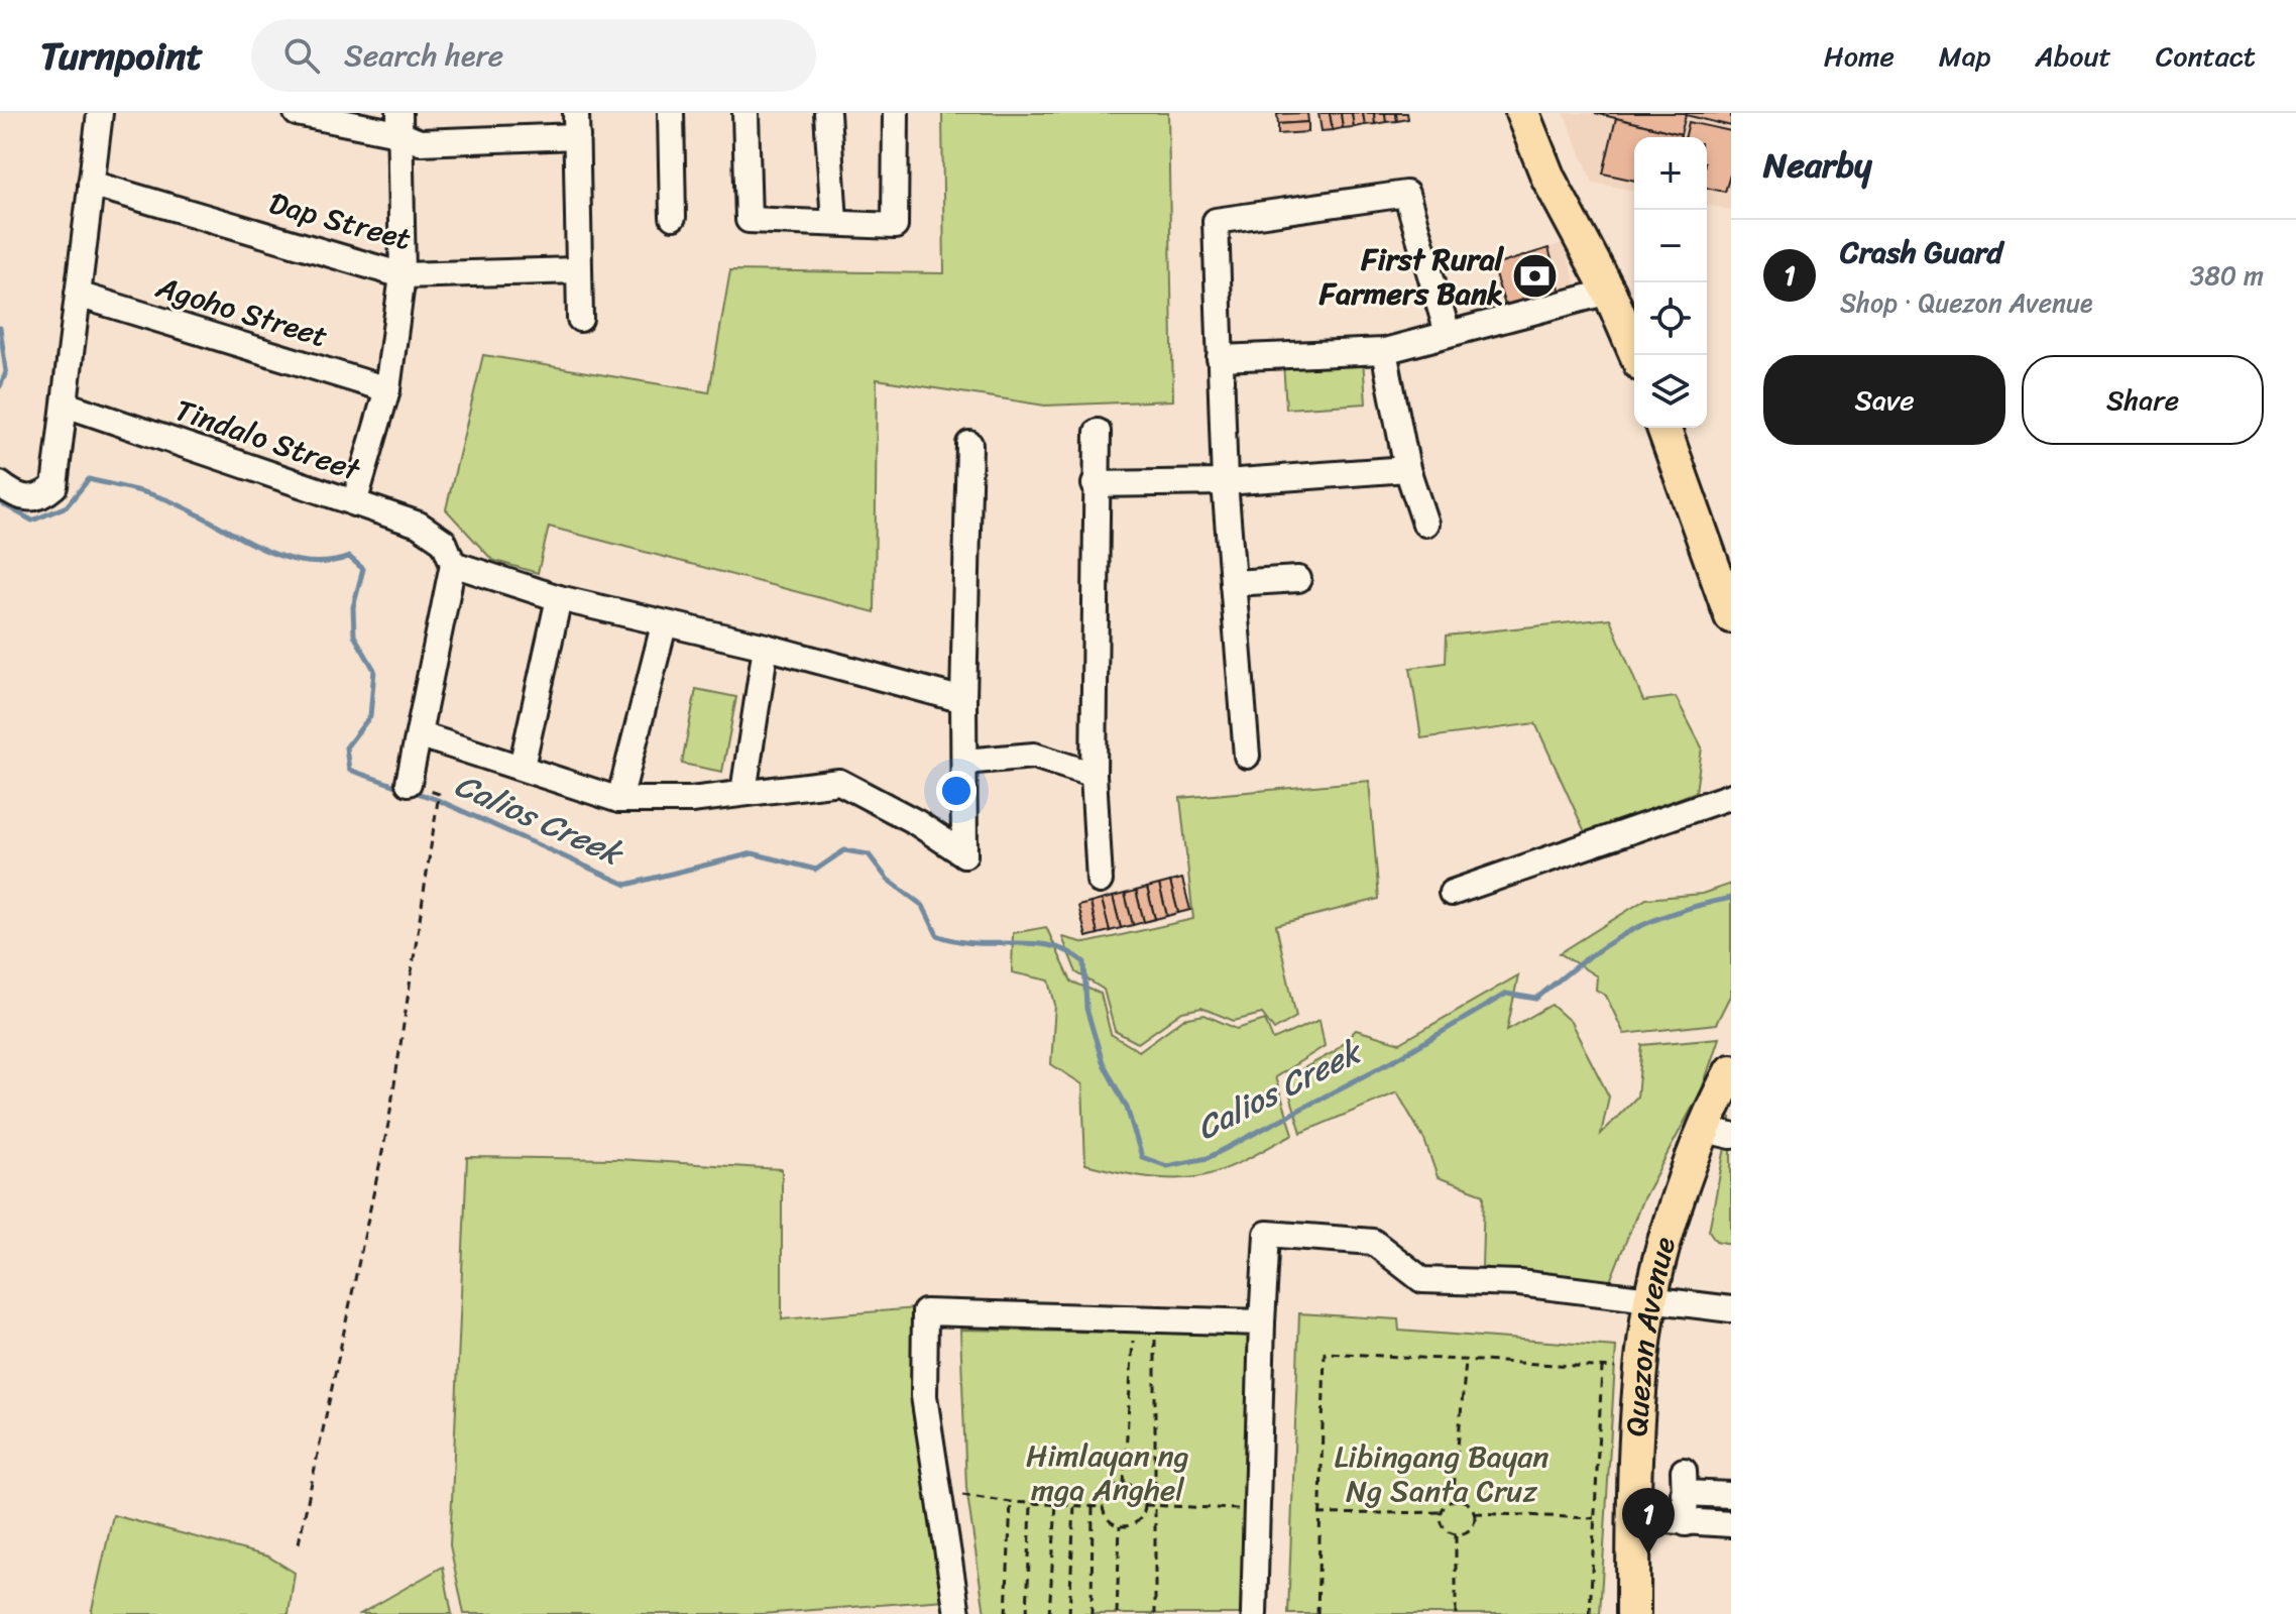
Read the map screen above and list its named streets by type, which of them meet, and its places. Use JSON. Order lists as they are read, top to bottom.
{
  "streets": {
    "main road": ["Quezon Avenue"],
    "street": ["Dap Street", "Agoho Street", "Tindalo Street"]
  },
  "water": ["Calios Creek"],
  "parks": ["Himlayan ng mga Anghel", "Libingang Bayan Ng Santa Cruz"],
  "places": {
    "bank": ["First Rural Farmers Bank"]
  },
  "page": {
    "header": "Turnpoint",
    "search": "Search here",
    "nav": [
      "Home",
      "Map",
      "About",
      "Contact"
    ],
    "heading": "Nearby",
    "map_buttons": ["+", "−"],
    "list": [
      {
        "mark": "1",
        "name": "Crash Guard",
        "note": "Shop · Quezon Avenue",
        "value": "380 m"
      }
    ],
    "buttons": ["Save", "Share"],
    "pins": "1"
  }
}
